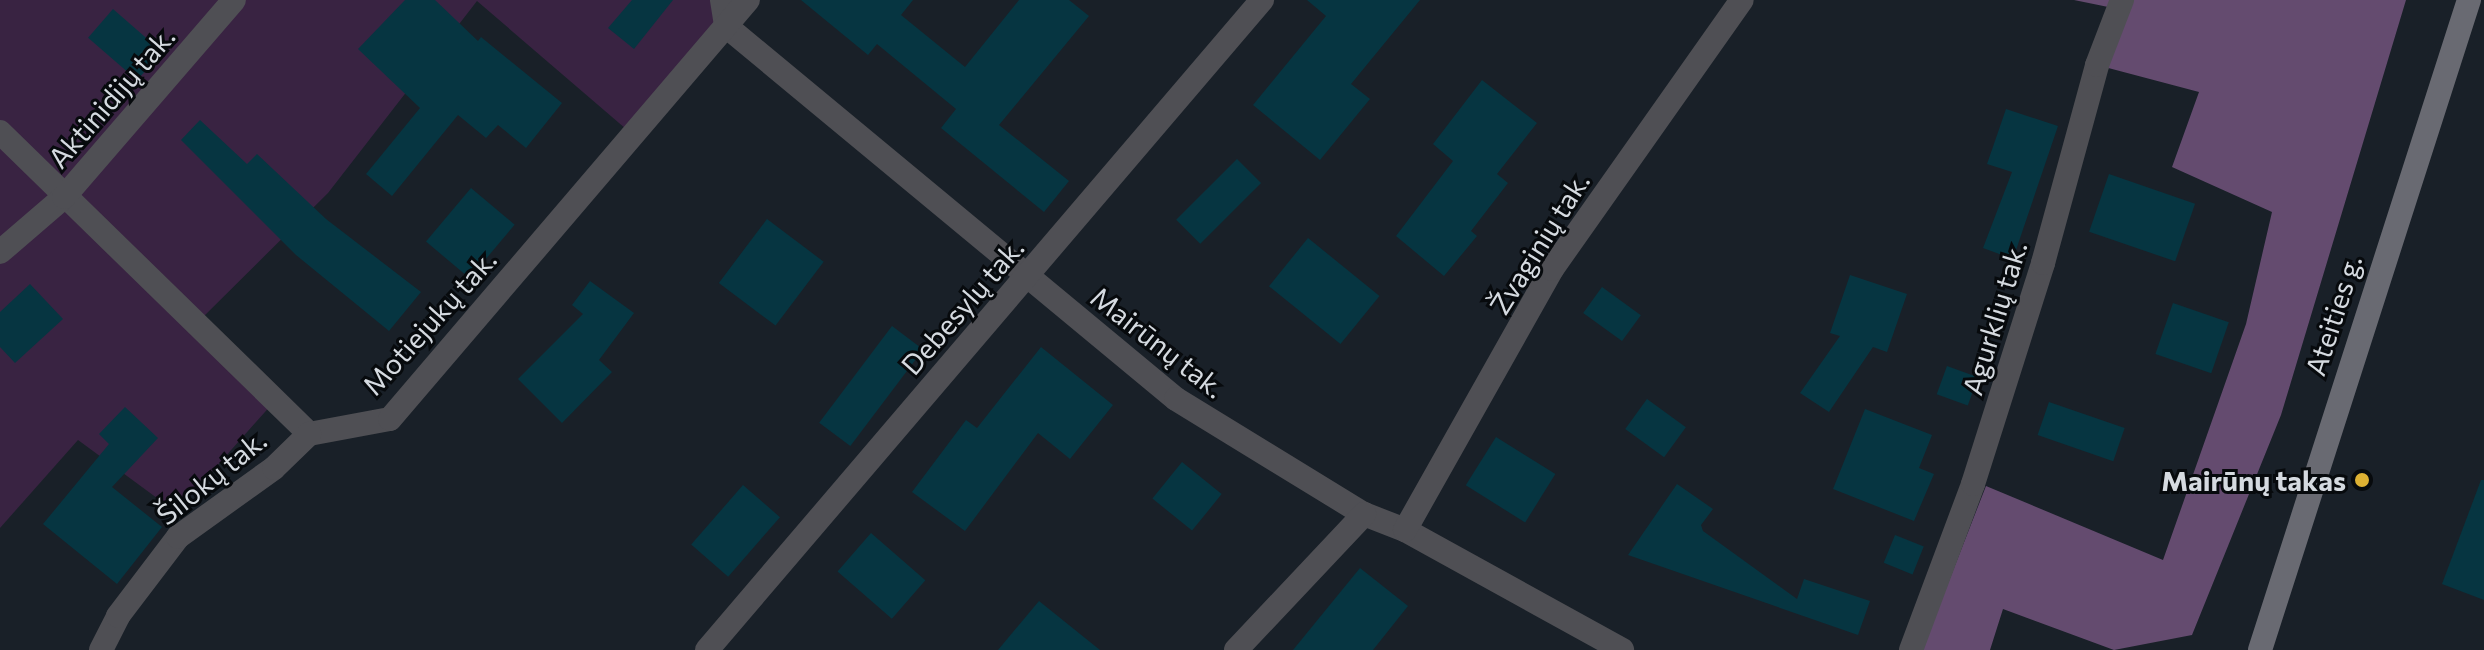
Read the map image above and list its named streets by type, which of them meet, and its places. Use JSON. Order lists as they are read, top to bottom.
{
  "streets": {
    "street": [
      "Aktinidijų tak.",
      "Žvaginių tak.",
      "Debesylų tak.",
      "Ateities g.",
      "Agurklių tak.",
      "Motiejukų tak.",
      "Mairūnų tak.",
      "Šilokų tak."
    ]
  },
  "crossings": [
    ["Žvaginių tak.", "Mairūnų tak."],
    ["Debesylų tak.", "Mairūnų tak."],
    ["Motiejukų tak.", "Mairūnų tak."],
    ["Motiejukų tak.", "Šilokų tak."]
  ],
  "places": ["Mairūnų takas"]
}
